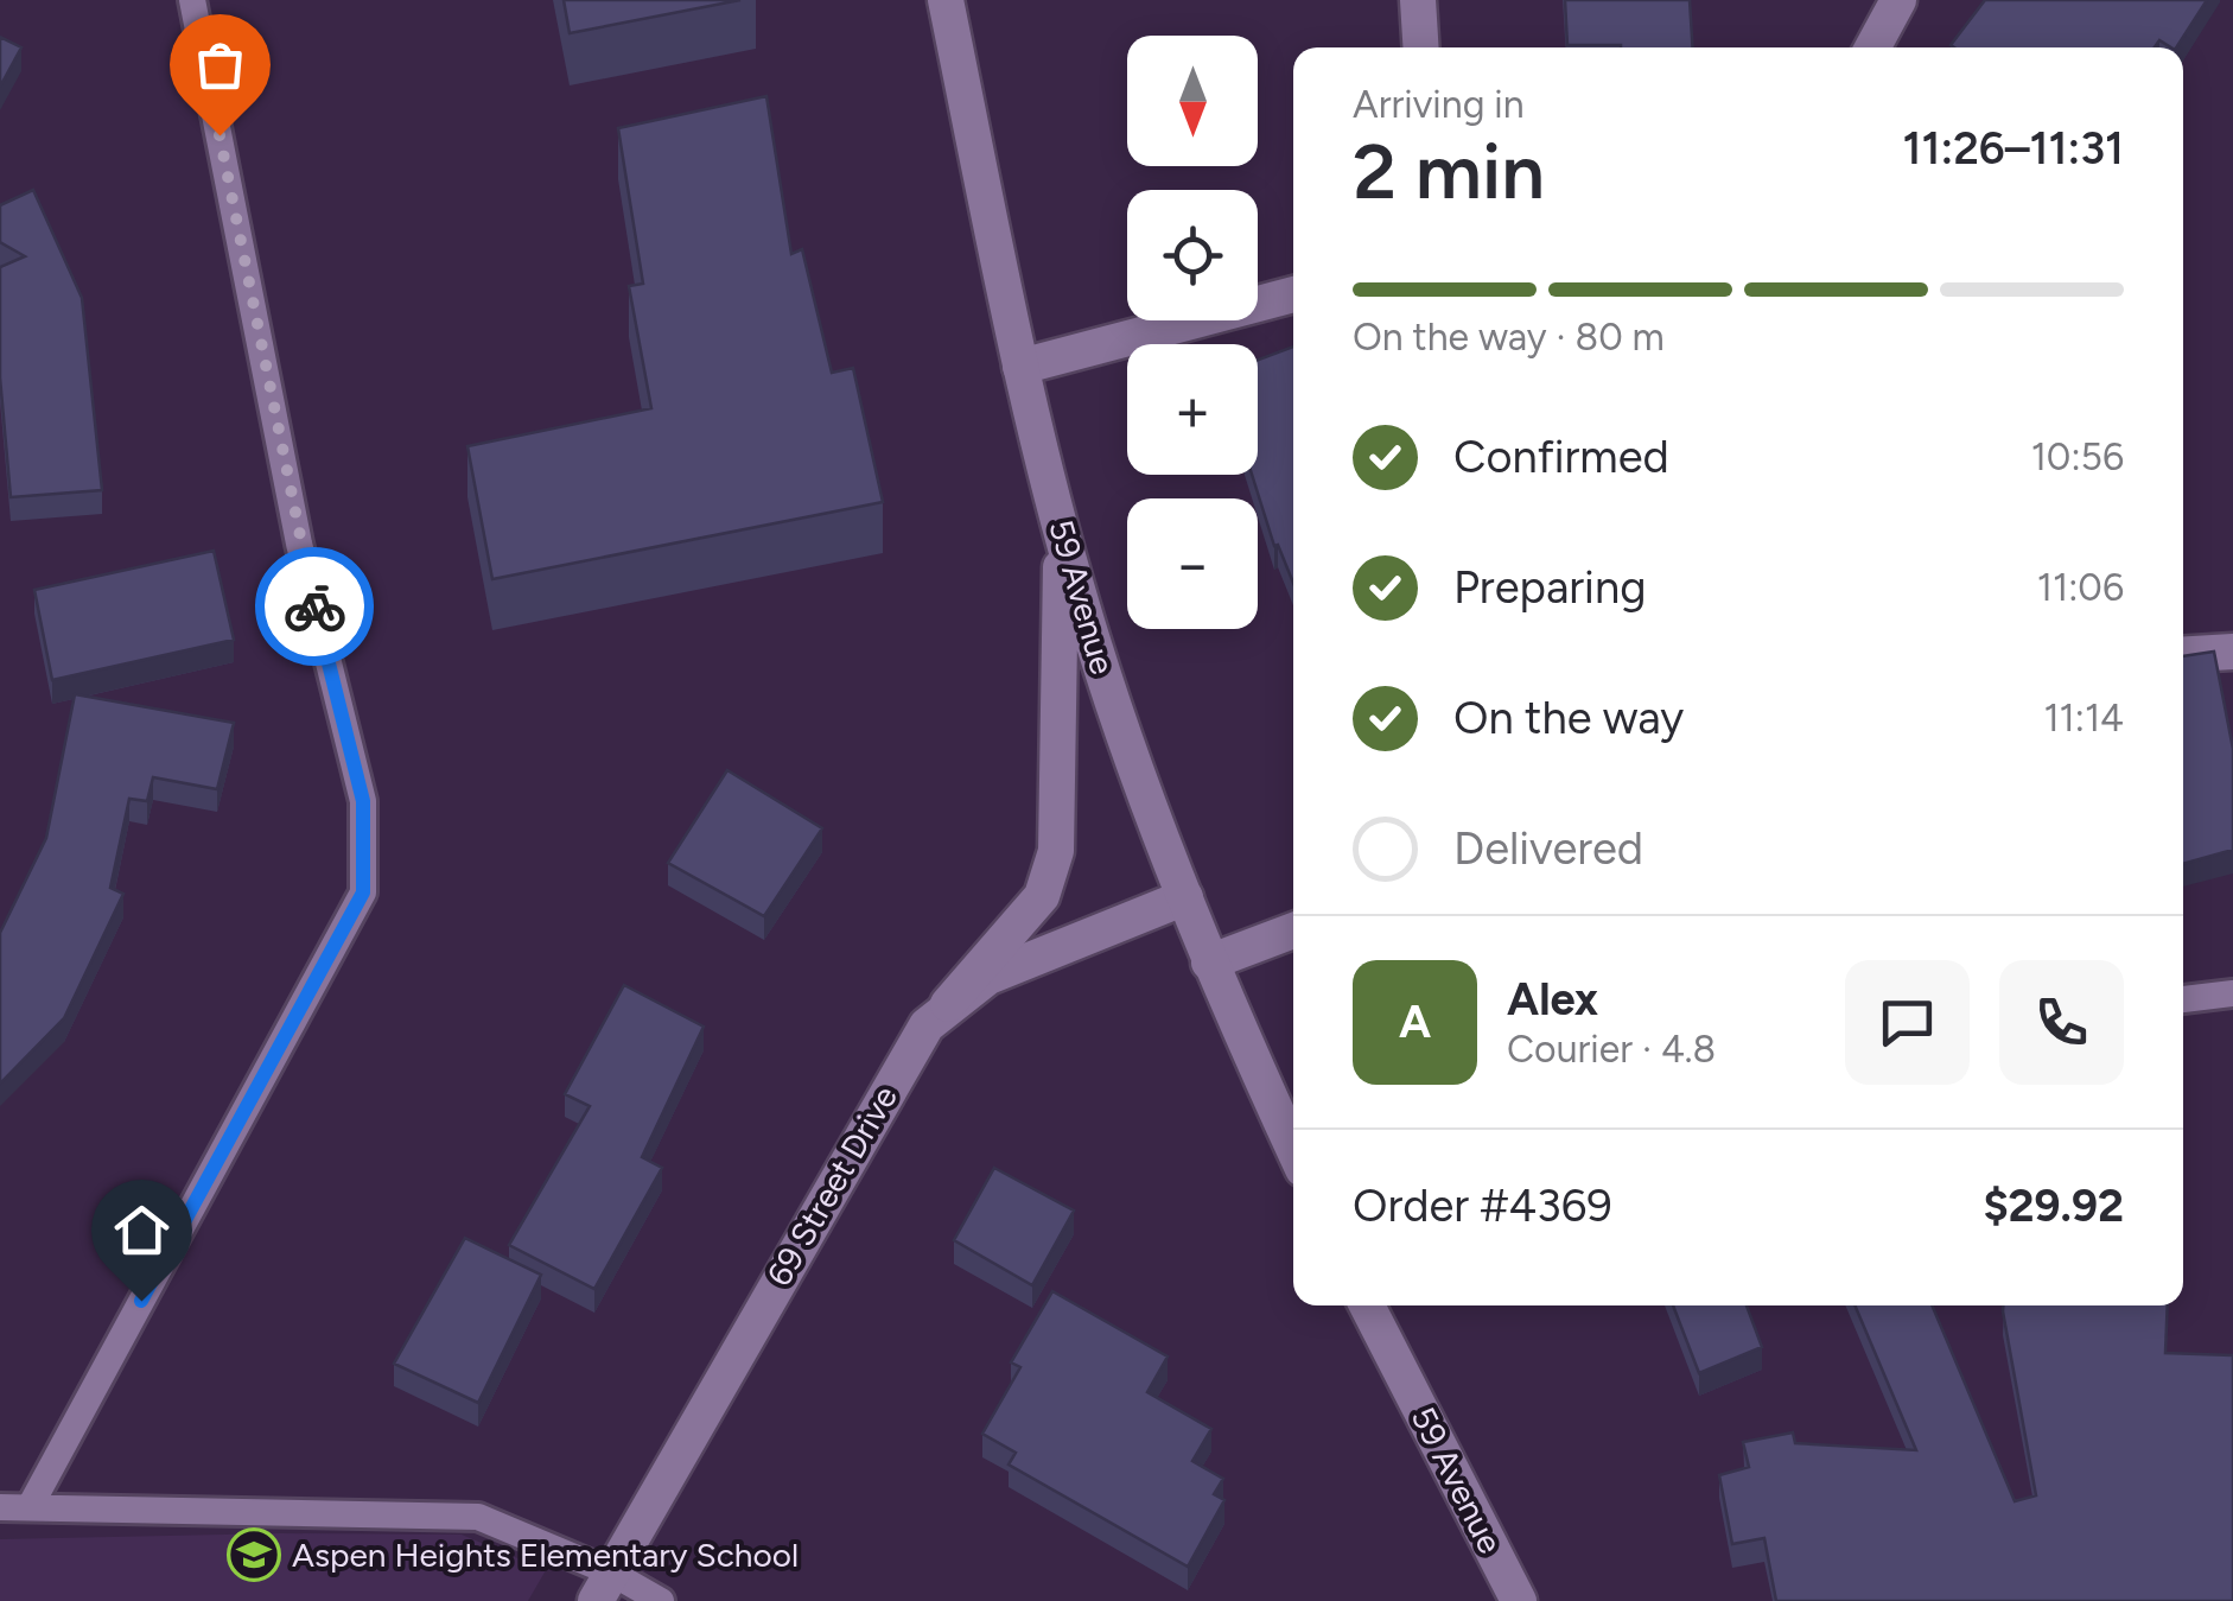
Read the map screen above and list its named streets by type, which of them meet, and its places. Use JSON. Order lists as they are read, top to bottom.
{
  "streets": {
    "street": ["59 Avenue", "69 Street Drive"]
  },
  "crossings": [
    ["59 Avenue", "69 Street Drive"]
  ],
  "places": {
    "school or university": ["Aspen Heights Elementary School"]
  },
  "north": "bottom",
  "page": {
    "map_buttons": ["+", "−"],
    "heading": ["2 min", "Arriving in", "11:26–11:31"],
    "panel": [
      "Alex",
      "Courier · 4.8",
      "Order #4369",
      "$29.92"
    ],
    "bar": "On the way · 80 m",
    "list": [
      ["Confirmed", "10:56"],
      ["Preparing", "11:06"],
      ["On the way", "11:14"],
      "Delivered"
    ],
    "round": "A"
  }
}
